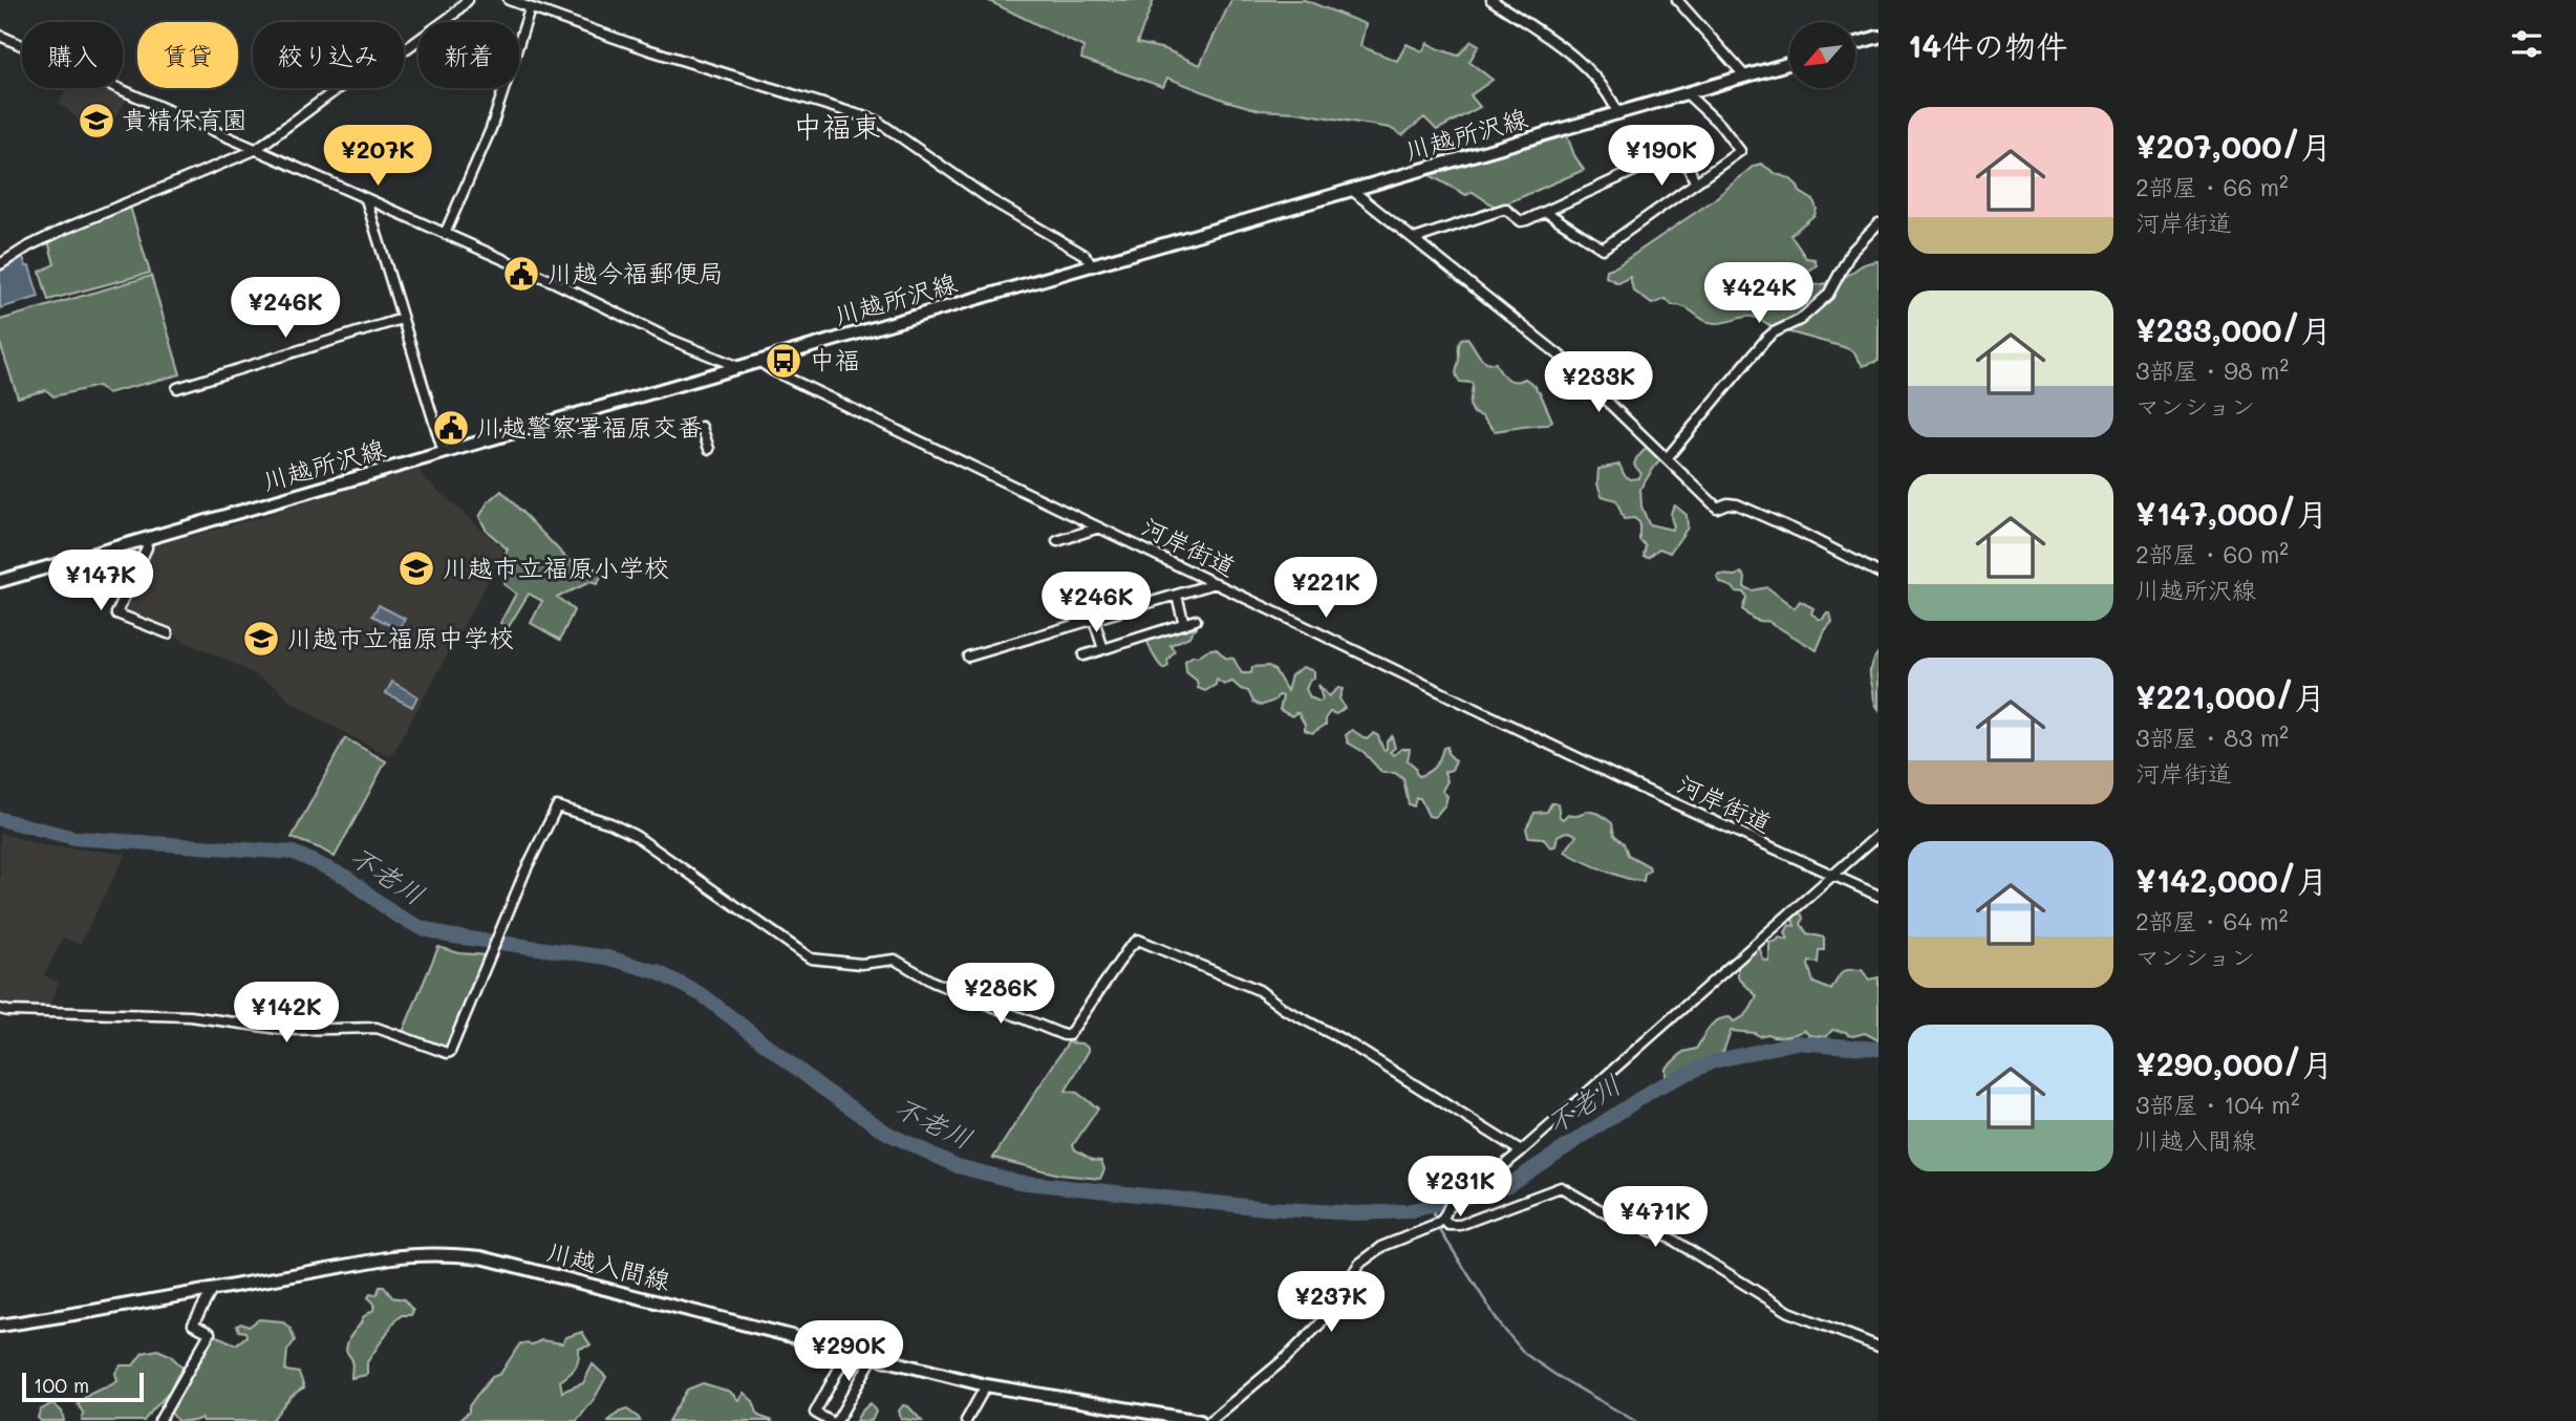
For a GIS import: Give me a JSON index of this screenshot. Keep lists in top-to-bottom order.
{
  "streets": {
    "main road": ["川越所沢線", "川越入間線"],
    "street": ["河岸街道"]
  },
  "crossings": [
    ["川越所沢線", "河岸街道"]
  ],
  "districts": ["中福東"],
  "water": ["不老川"],
  "places": {
    "school or university": ["貴精保育園", "川越市立福原小学校", "川越市立福原中学校"],
    "public building": ["川越今福郵便局", "川越警察署福原交番"],
    "bus stop": ["中福"]
  },
  "scale_bar": "100 m",
  "north": "bottom left",
  "page": {
    "heading": "14件の物件",
    "chip": [
      "購入",
      "賃貸",
      "絞り込み",
      "新着"
    ],
    "list": [
      {
        "name": "¥207,000/月",
        "note": "2部屋 · 66 m² · 河岸街道"
      },
      {
        "name": "¥233,000/月",
        "note": "3部屋 · 98 m² · マンション"
      },
      {
        "name": "¥147,000/月",
        "note": "2部屋 · 60 m² · 川越所沢線"
      },
      {
        "name": "¥221,000/月",
        "note": "3部屋 · 83 m² · 河岸街道"
      },
      {
        "name": "¥142,000/月",
        "note": "2部屋 · 64 m² · マンション"
      },
      {
        "name": "¥290,000/月",
        "note": "3部屋 · 104 m² · 川越入間線"
      }
    ],
    "price": [
      "¥207K",
      "¥190K",
      "¥424K",
      "¥246K",
      "¥233K",
      "¥147K",
      "¥221K",
      "¥246K",
      "¥286K",
      "¥142K",
      "¥231K",
      "¥471K",
      "¥237K",
      "¥290K"
    ],
    "scale": "100 m"
  }
}
